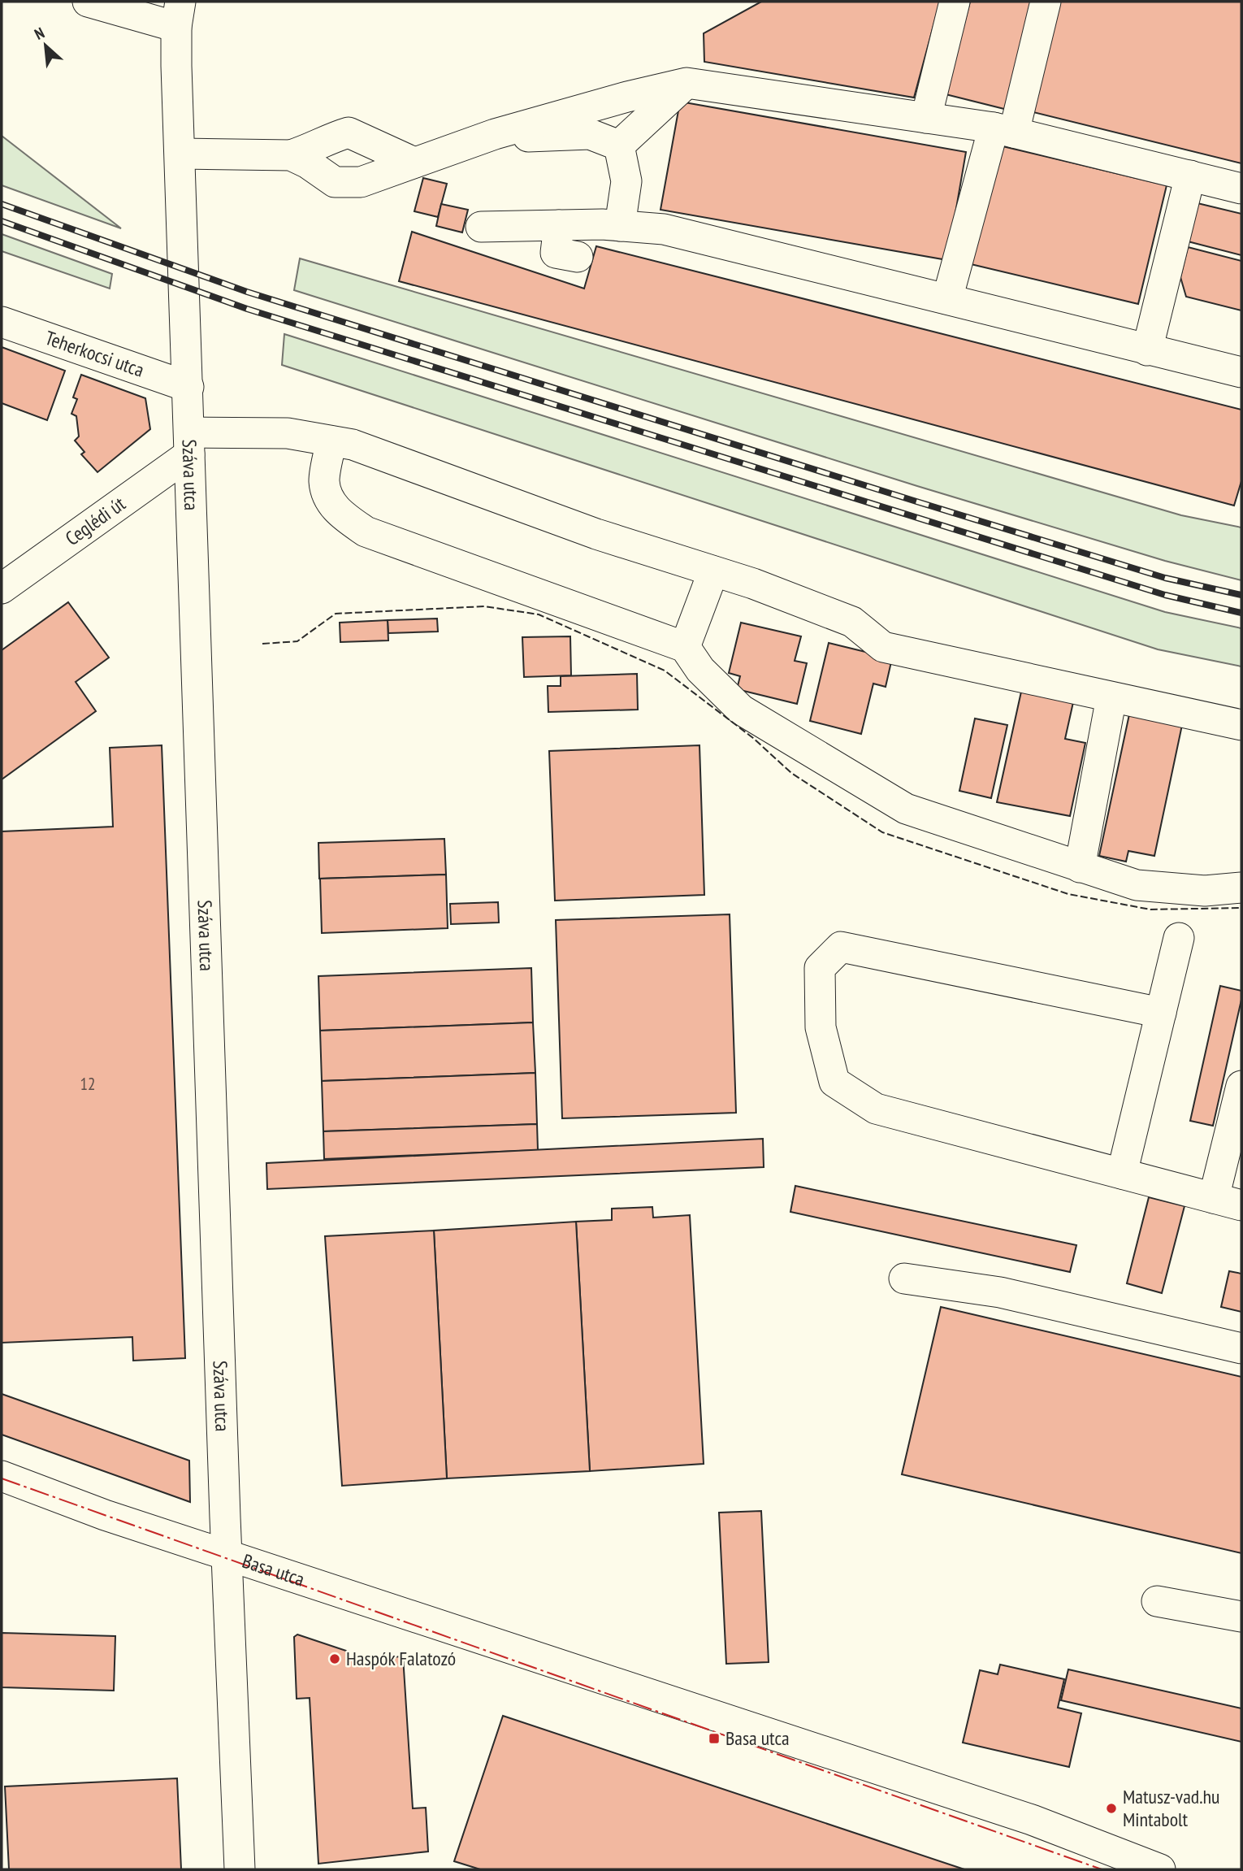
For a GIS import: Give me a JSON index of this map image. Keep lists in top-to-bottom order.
{
  "streets": {
    "street": [
      "Teherkocsi utca",
      "Száva utca",
      "Ceglédi út",
      "Basa utca"
    ]
  },
  "crossings": [
    ["Teherkocsi utca", "Száva utca"],
    ["Száva utca", "Ceglédi út"],
    ["Száva utca", "Basa utca"]
  ],
  "places": {
    "other": ["Haspók Falatozó", "Matusz-vad.hu Mintabolt"],
    "transit": ["Basa utca"]
  },
  "house_numbers": ["12"],
  "north": "top left"
}
